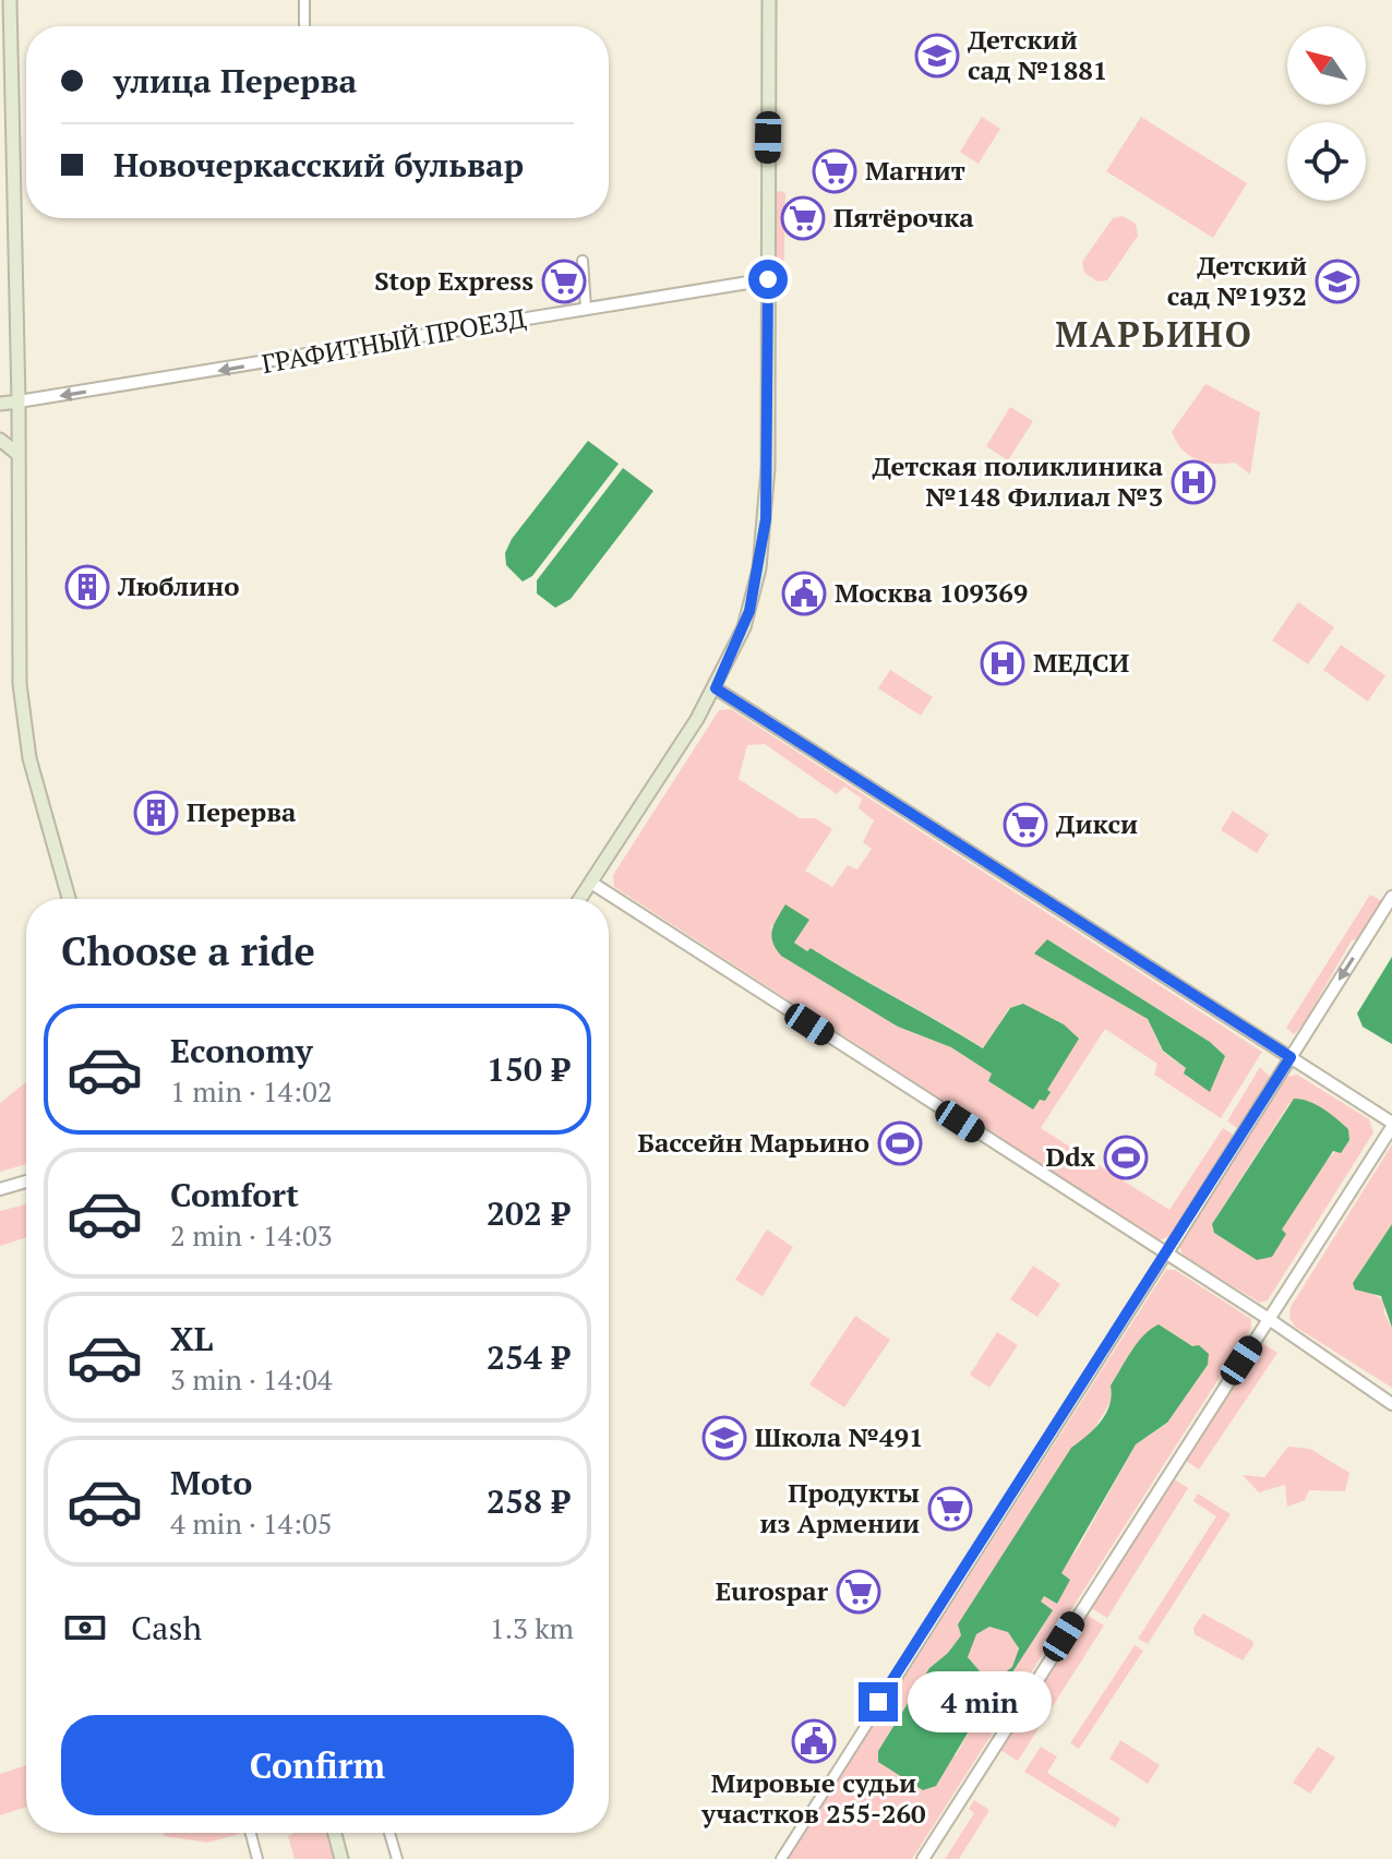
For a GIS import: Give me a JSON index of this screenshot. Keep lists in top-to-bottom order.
{
  "streets": {
    "street": ["ГРАФИТНЫЙ ПРОЕЗД"]
  },
  "one_way": ["ГРАФИТНЫЙ ПРОЕЗД"],
  "districts": ["МАРЬИНО"],
  "places": {
    "school or university": ["Детский сад №1881", "Детский сад №1932", "Школа №491"],
    "supermarket": [
      "Магнит",
      "Пятёрочка",
      "Stop Express",
      "Дикси",
      "Продукты из Армении",
      "Eurospar"
    ],
    "hospital": ["Детская поликлиника №148 Филиал №3", "МЕДСИ"],
    "building": ["Люблино", "Перерва"],
    "public building": ["Москва 109369", "Мировые судьи участков 255-260"],
    "sports": ["Бассейн Марьино", "Ddx"]
  },
  "north": "top left",
  "page": {
    "banner": ["улица Перерва", "Новочеркасский бульвар"],
    "heading": "Choose a ride",
    "list": [
      {
        "name": "Economy",
        "note": "1 min · 14:02",
        "value": "150 ₽"
      },
      {
        "name": "Comfort",
        "note": "2 min · 14:03",
        "value": "202 ₽"
      },
      {
        "name": "XL",
        "note": "3 min · 14:04",
        "value": "254 ₽"
      },
      {
        "name": "Moto",
        "note": "4 min · 14:05",
        "value": "258 ₽"
      }
    ],
    "pay": ["Cash", "1.3 km"],
    "bubble": "4 min",
    "buttons": "Confirm"
  }
}
